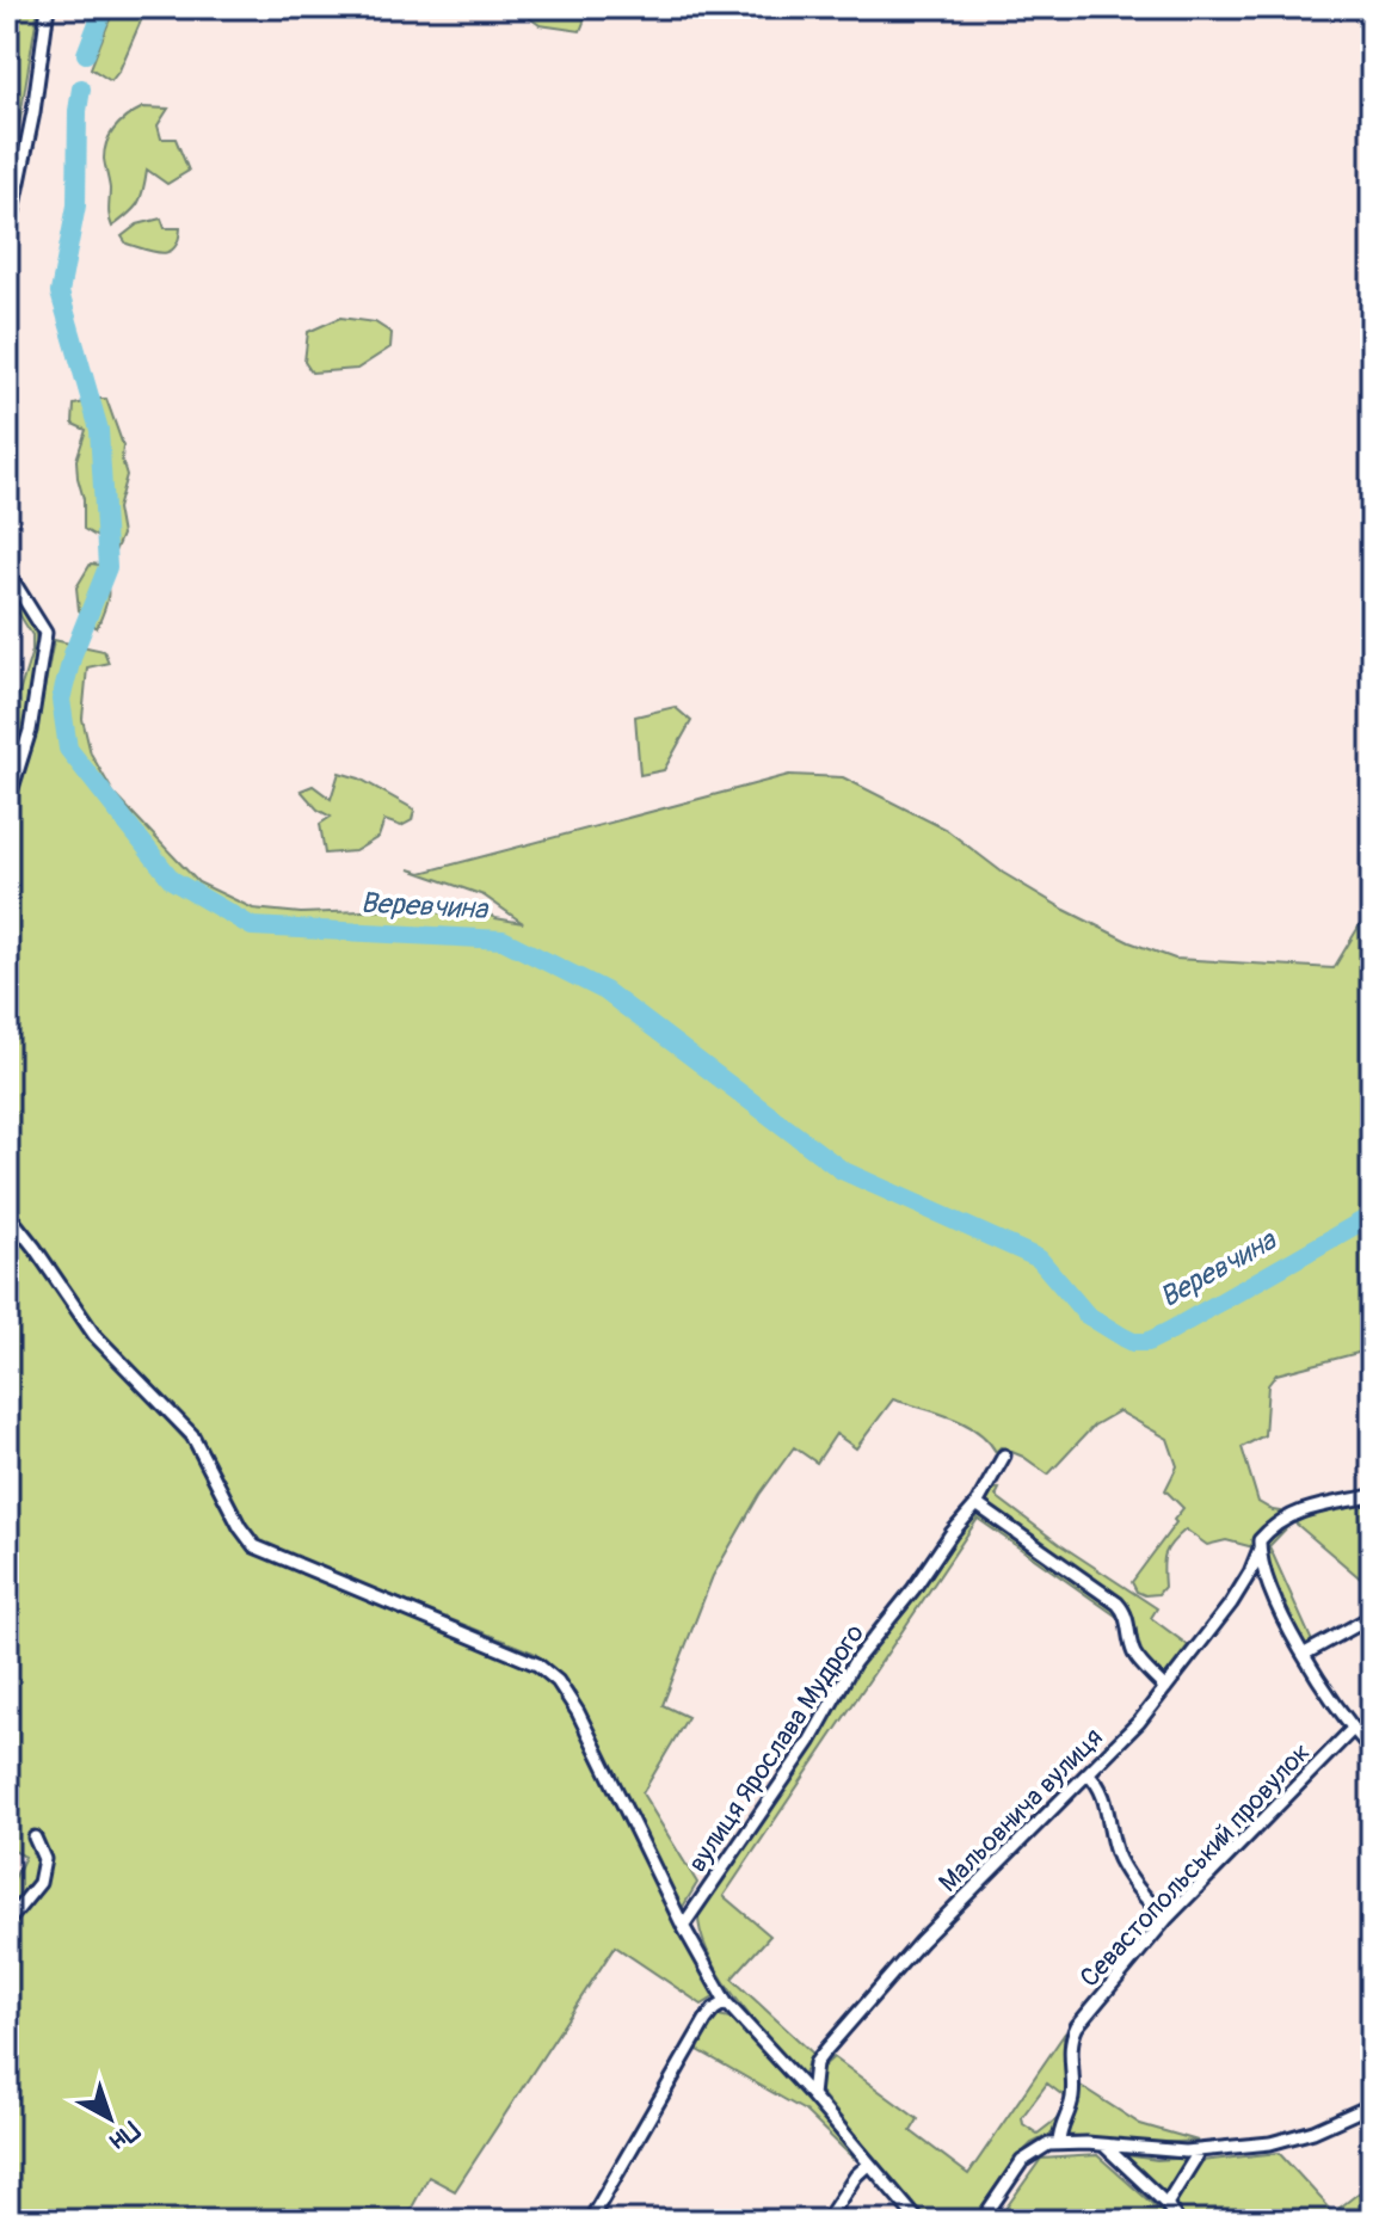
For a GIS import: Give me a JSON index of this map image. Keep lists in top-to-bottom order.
{
  "streets": {
    "street": ["вулиця Ярослава Мудрого", "Мальовнича вулиця", "Севастопольський провулок"]
  },
  "water": ["Веревчина"],
  "north": "bottom right"
}
